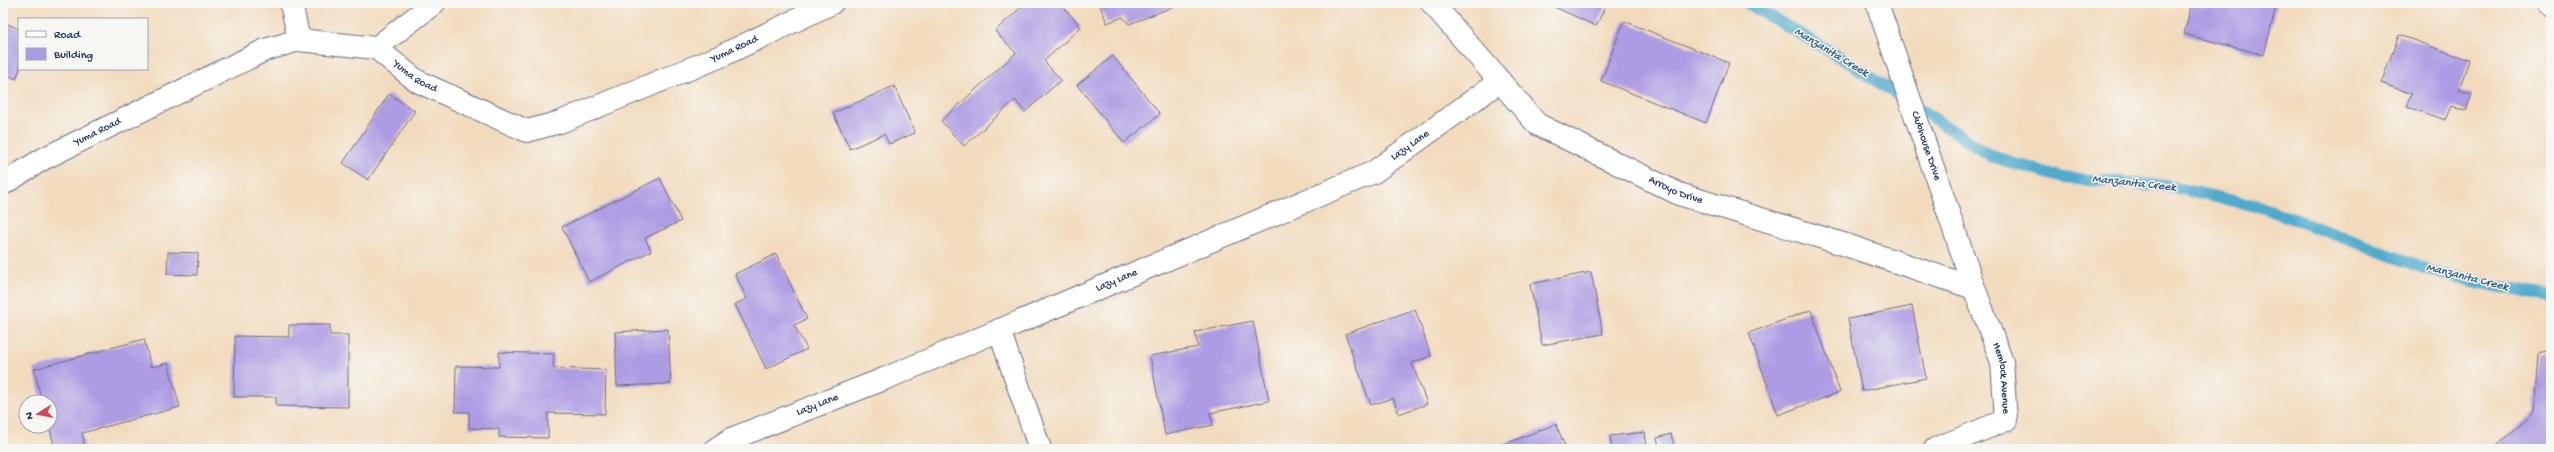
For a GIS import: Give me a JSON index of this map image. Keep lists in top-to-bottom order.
{
  "streets": {
    "street": [
      "Yuma Road",
      "Lazy Lane",
      "Clubhouse Drive",
      "Arroyo Drive",
      "Hemlock Avenue"
    ]
  },
  "crossings": [
    ["Lazy Lane", "Arroyo Drive"],
    ["Clubhouse Drive", "Arroyo Drive"],
    ["Clubhouse Drive", "Hemlock Avenue"],
    ["Arroyo Drive", "Hemlock Avenue"]
  ],
  "water": ["Manzanita Creek"],
  "legend": ["Road", "Building"],
  "north": "left"
}
